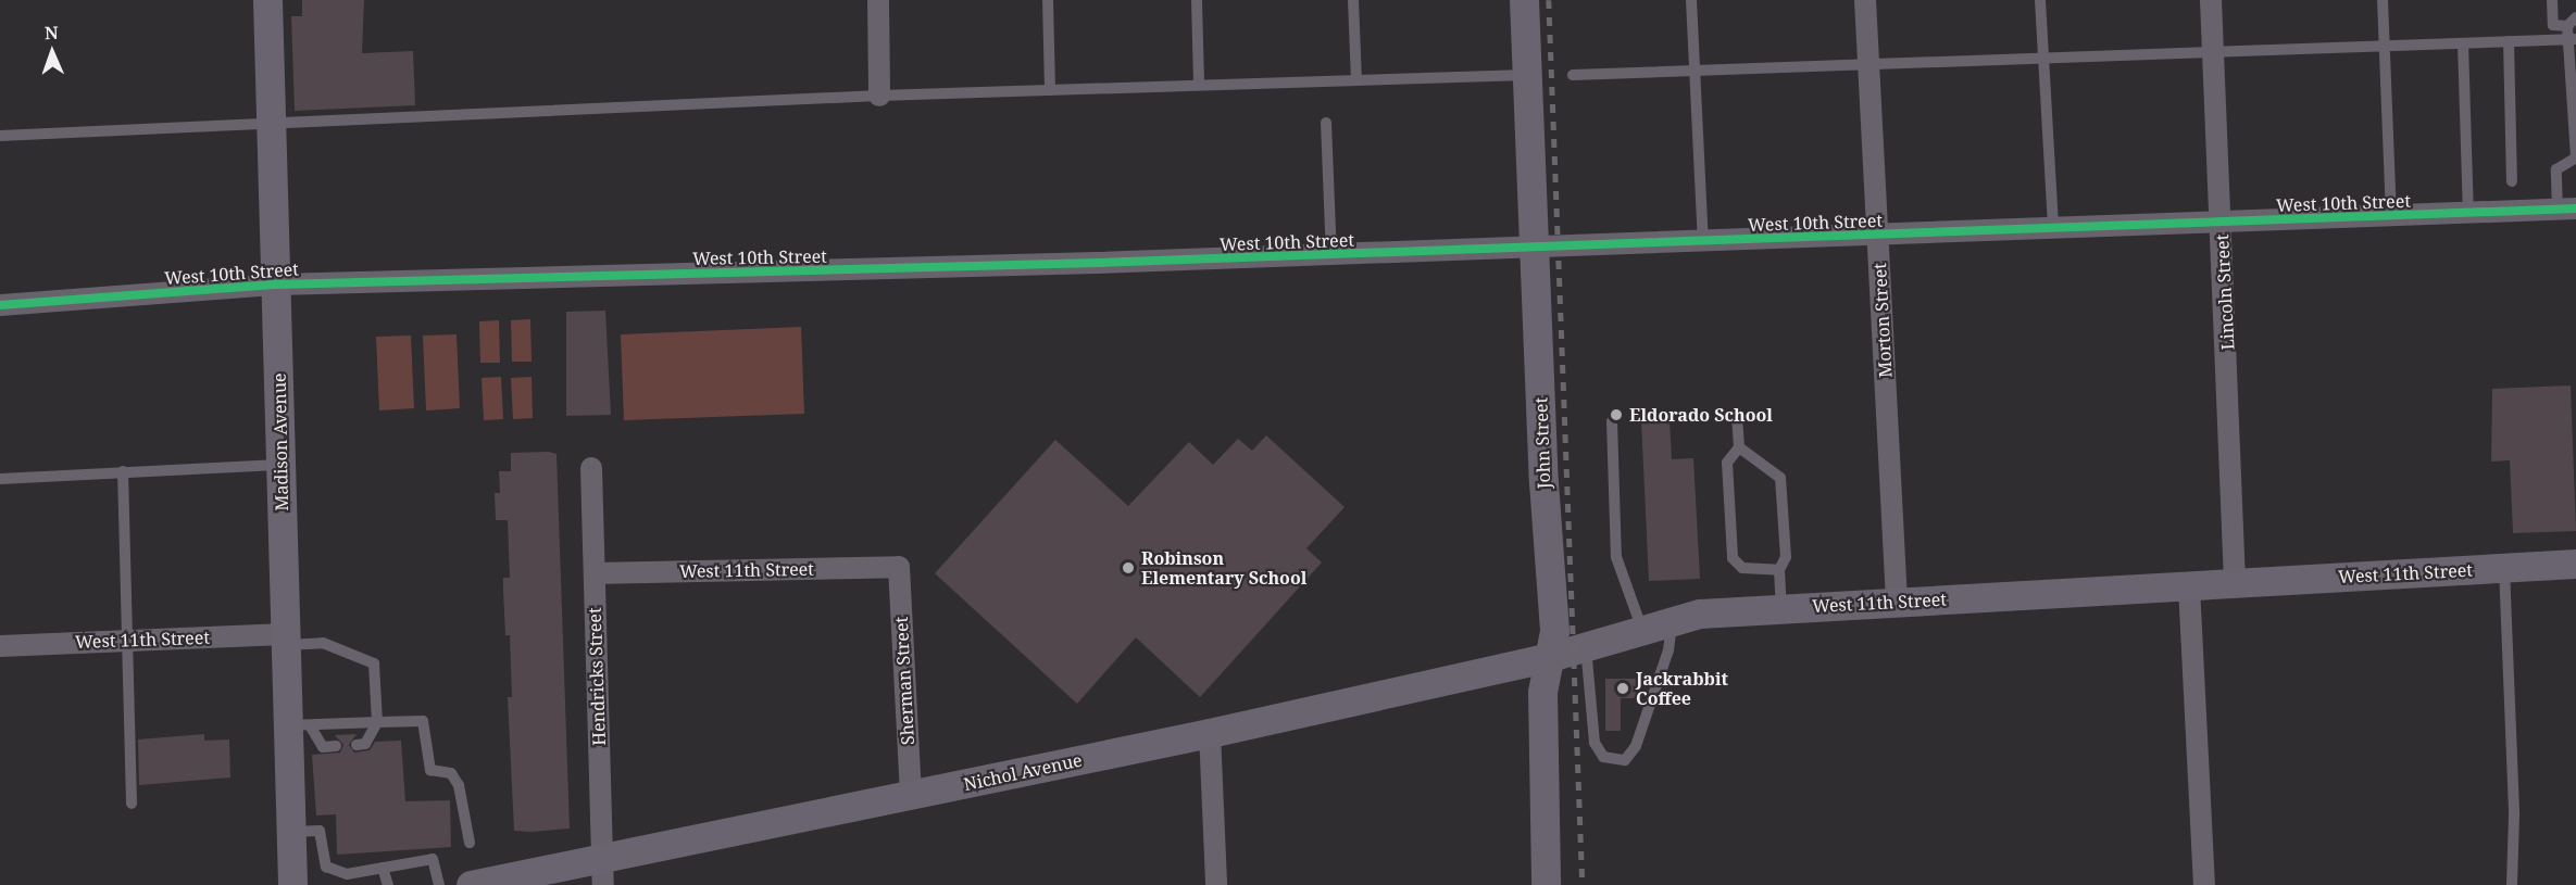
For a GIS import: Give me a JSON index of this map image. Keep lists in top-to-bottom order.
{
  "streets": {
    "street": [
      "West 10th Street",
      "Lincoln Street",
      "Morton Street",
      "Madison Avenue",
      "John Street",
      "West 11th Street",
      "Hendricks Street",
      "Sherman Street",
      "Nichol Avenue"
    ]
  },
  "crossings": [
    ["West 10th Street", "Lincoln Street"],
    ["West 10th Street", "Morton Street"],
    ["West 10th Street", "Madison Avenue"],
    ["West 10th Street", "John Street"],
    ["Lincoln Street", "West 11th Street"],
    ["Morton Street", "West 11th Street"],
    ["Madison Avenue", "West 11th Street"],
    ["John Street", "West 11th Street"],
    ["John Street", "Nichol Avenue"],
    ["West 11th Street", "Hendricks Street"],
    ["West 11th Street", "Sherman Street"],
    ["West 11th Street", "Nichol Avenue"],
    ["Hendricks Street", "Nichol Avenue"],
    ["Sherman Street", "Nichol Avenue"]
  ],
  "places": ["Eldorado School", "Robinson Elementary School", "Jackrabbit Coffee"],
  "north": "top"
}
